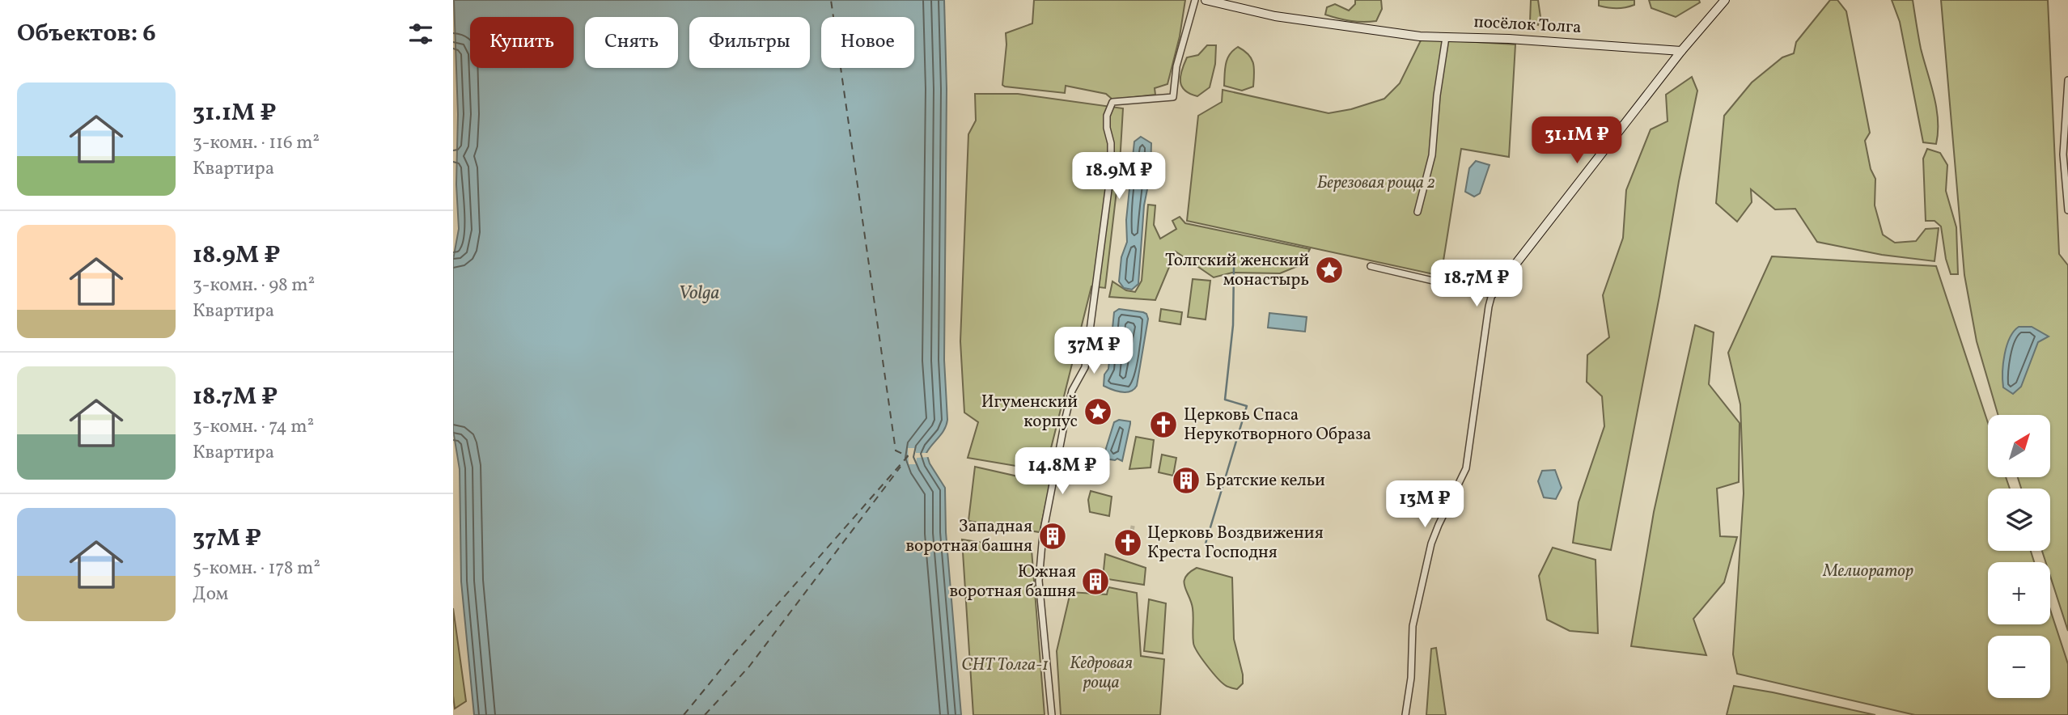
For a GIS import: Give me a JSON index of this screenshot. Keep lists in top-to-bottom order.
{
  "streets": {
    "street": ["посёлок Толга"]
  },
  "water": ["Volga"],
  "parks": [
    "Березовая роща 2",
    "Мелиоратор",
    "Кедровая роща",
    "СНТ Толга-1"
  ],
  "places": {
    "place": ["Толгский женский монастырь", "Игуменский корпус"],
    "church": ["Церковь Спаса Нерукотворного Образа", "Церковь Воздвижения Креста Господня"],
    "building": ["Братские кельи", "Западная воротная башня", "Южная воротная башня"]
  },
  "north": "top right",
  "page": {
    "heading": "Объектов: 6",
    "chip": [
      "Купить",
      "Снять",
      "Фильтры",
      "Новое"
    ],
    "list": [
      {
        "name": "31.1M ₽",
        "note": "3-комн. · 116 m² · Квартира"
      },
      {
        "name": "18.9M ₽",
        "note": "3-комн. · 98 m² · Квартира"
      },
      {
        "name": "18.7M ₽",
        "note": "3-комн. · 74 m² · Квартира"
      },
      {
        "name": "37M ₽",
        "note": "5-комн. · 178 m² · Дом"
      }
    ],
    "price": [
      "31.1M ₽",
      "18.9M ₽",
      "18.7M ₽",
      "37M ₽",
      "14.8M ₽",
      "13M ₽"
    ],
    "map_buttons": ["+", "−"]
  }
}
